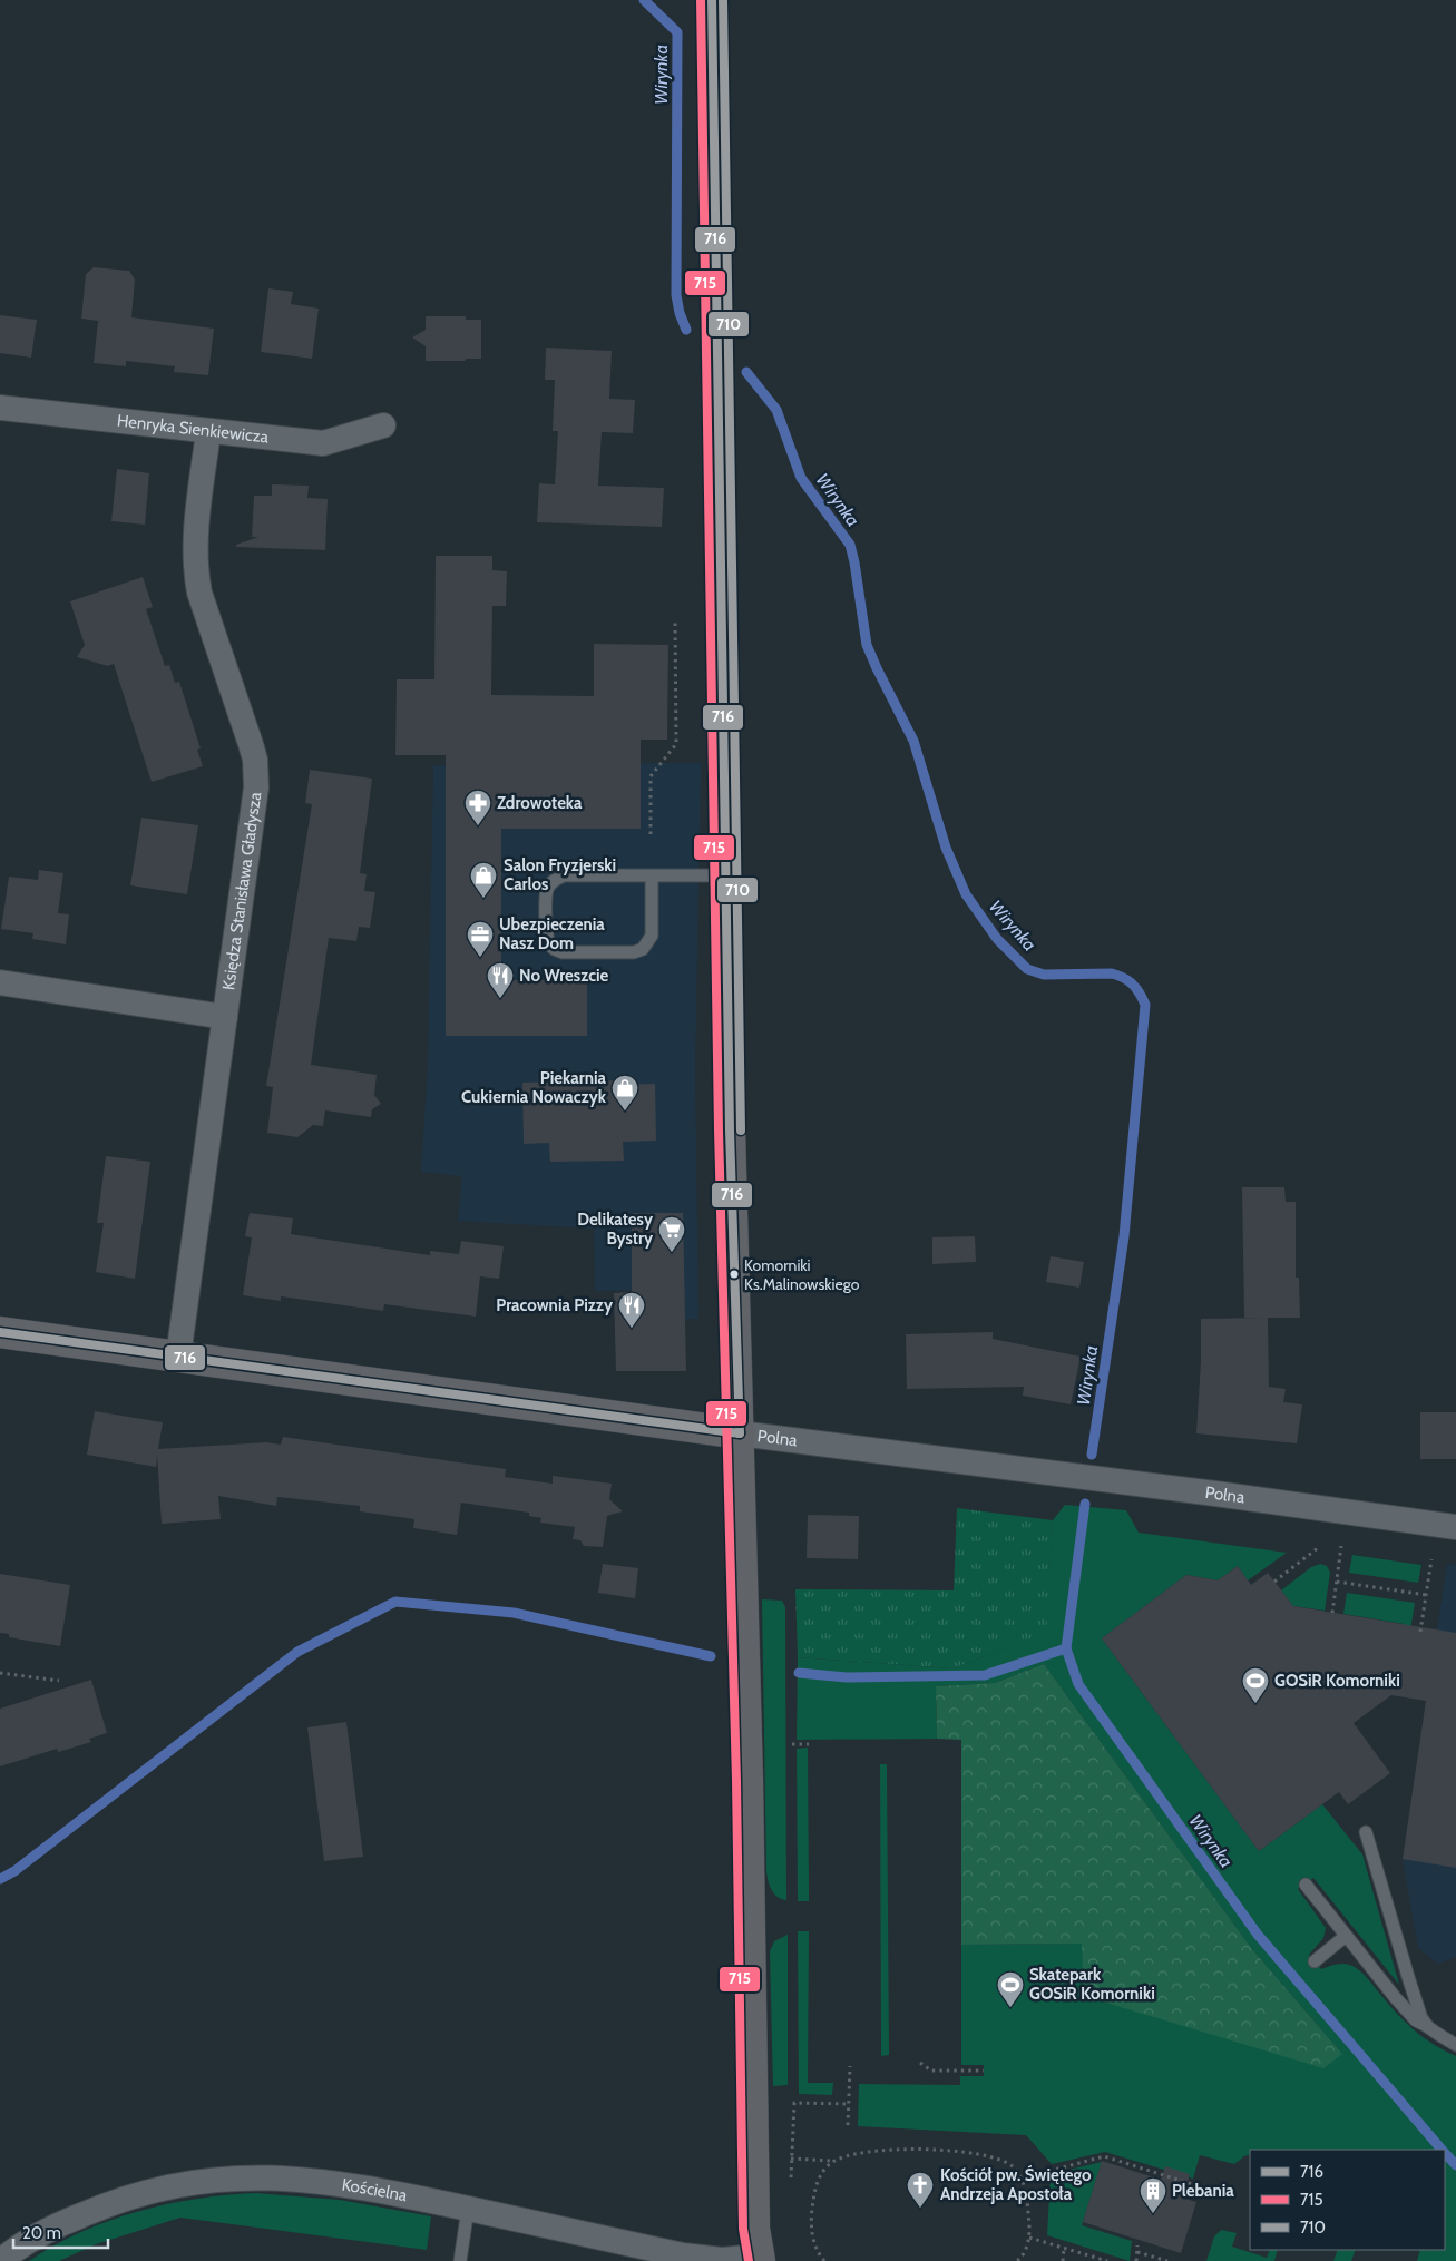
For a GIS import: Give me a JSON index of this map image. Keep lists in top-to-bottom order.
{
  "streets": {
    "street": [
      "Henryka Sienkiewicza",
      "Księdza Stanisława Gładysza",
      "Polna",
      "Kościelna"
    ]
  },
  "crossings": [
    ["Henryka Sienkiewicza", "Księdza Stanisława Gładysza"],
    ["Księdza Stanisława Gładysza", "Polna"]
  ],
  "water": ["Wirynka"],
  "places": {
    "pharmacy": ["Zdrowoteka"],
    "shop": ["Salon Fryzjerski Carlos", "Piekarnia Cukiernia Nowaczyk"],
    "office": ["Ubezpieczenia Nasz Dom"],
    "restaurant": ["No Wreszcie", "Pracownia Pizzy"],
    "supermarket": ["Delikatesy Bystry"],
    "other": ["Komorniki Ks.Malinowskiego"],
    "sports": ["GOSiR Komorniki", "Skatepark GOSiR Komorniki"],
    "church": ["Kościół pw. Świętego Andrzeja Apostoła"],
    "building": ["Plebania"]
  },
  "lines": ["transit line 716", "transit line 715", "transit line 710"],
  "legend": ["716", "715", "710"],
  "scale_bar": "20 m"
}
